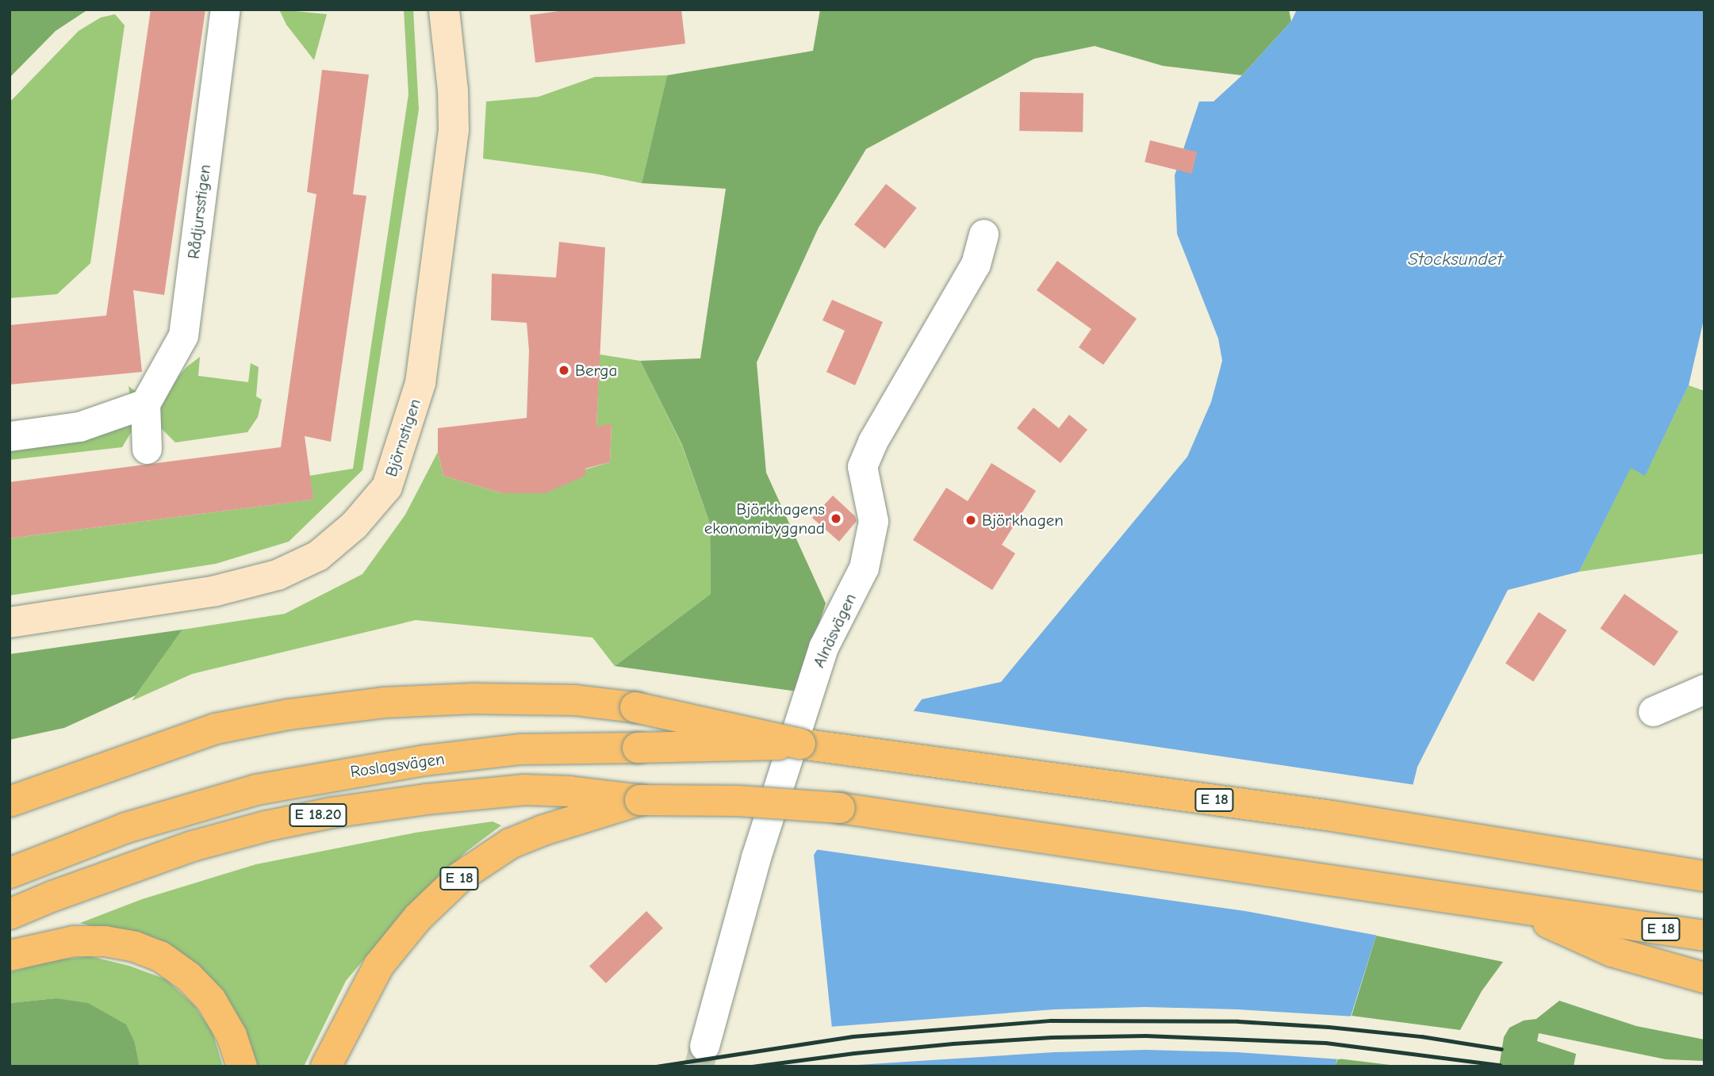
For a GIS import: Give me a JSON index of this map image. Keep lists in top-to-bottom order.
{
  "streets": {
    "main road": ["Roslagsvägen", "E 18", "E 18.20"],
    "street": ["Rådjursstigen", "Björnstigen", "Alnäsvägen"]
  },
  "crossings": [
    ["Roslagsvägen", "E 18"],
    ["E 18", "E 18.20"]
  ],
  "water": ["Stocksundet"],
  "places": ["Berga", "Björkhagens ekonomibyggnad", "Björkhagen"]
}
